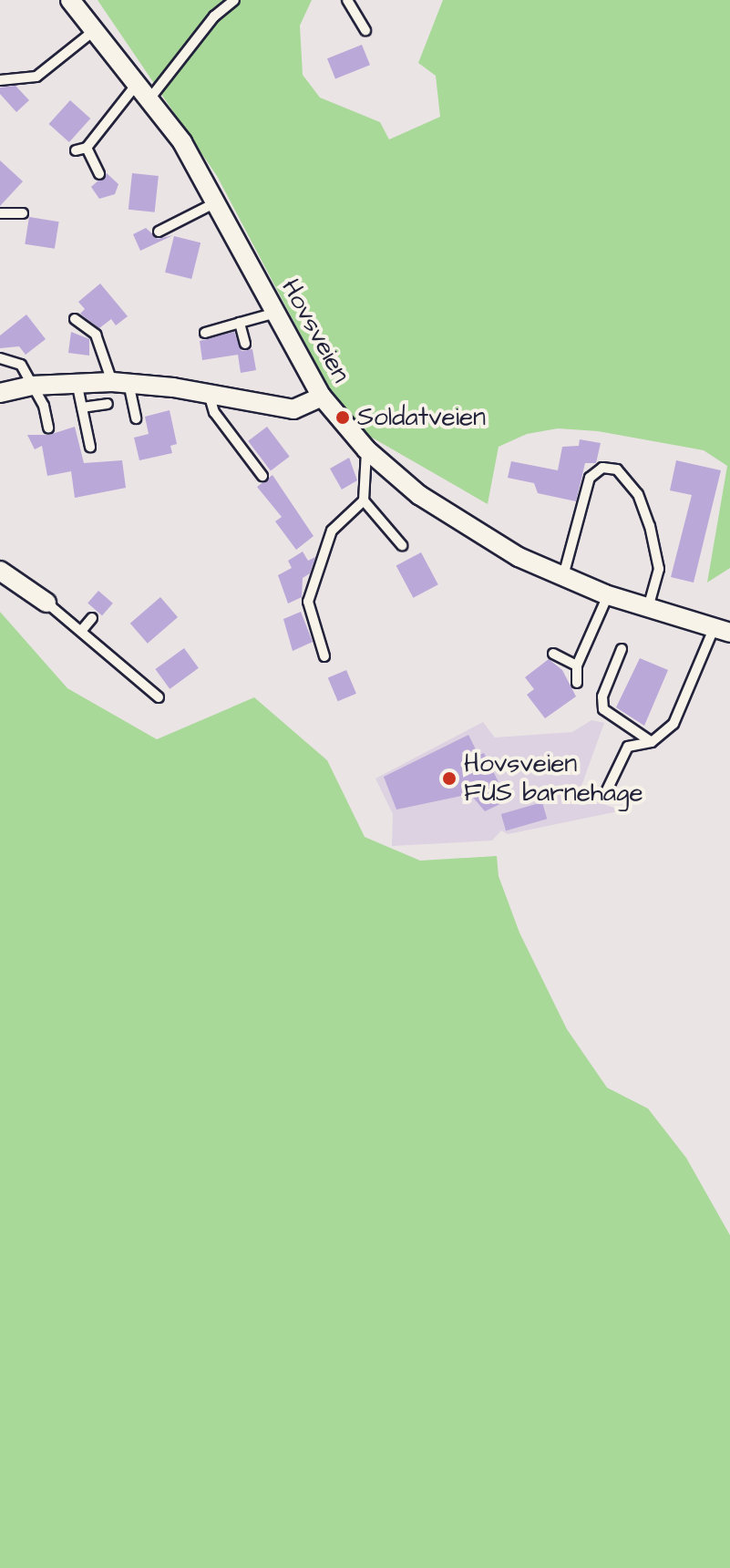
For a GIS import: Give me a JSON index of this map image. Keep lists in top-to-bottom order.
{
  "streets": {
    "street": ["Hovsveien"]
  },
  "places": ["Soldatveien", "Hovsveien FUS barnehage"]
}
